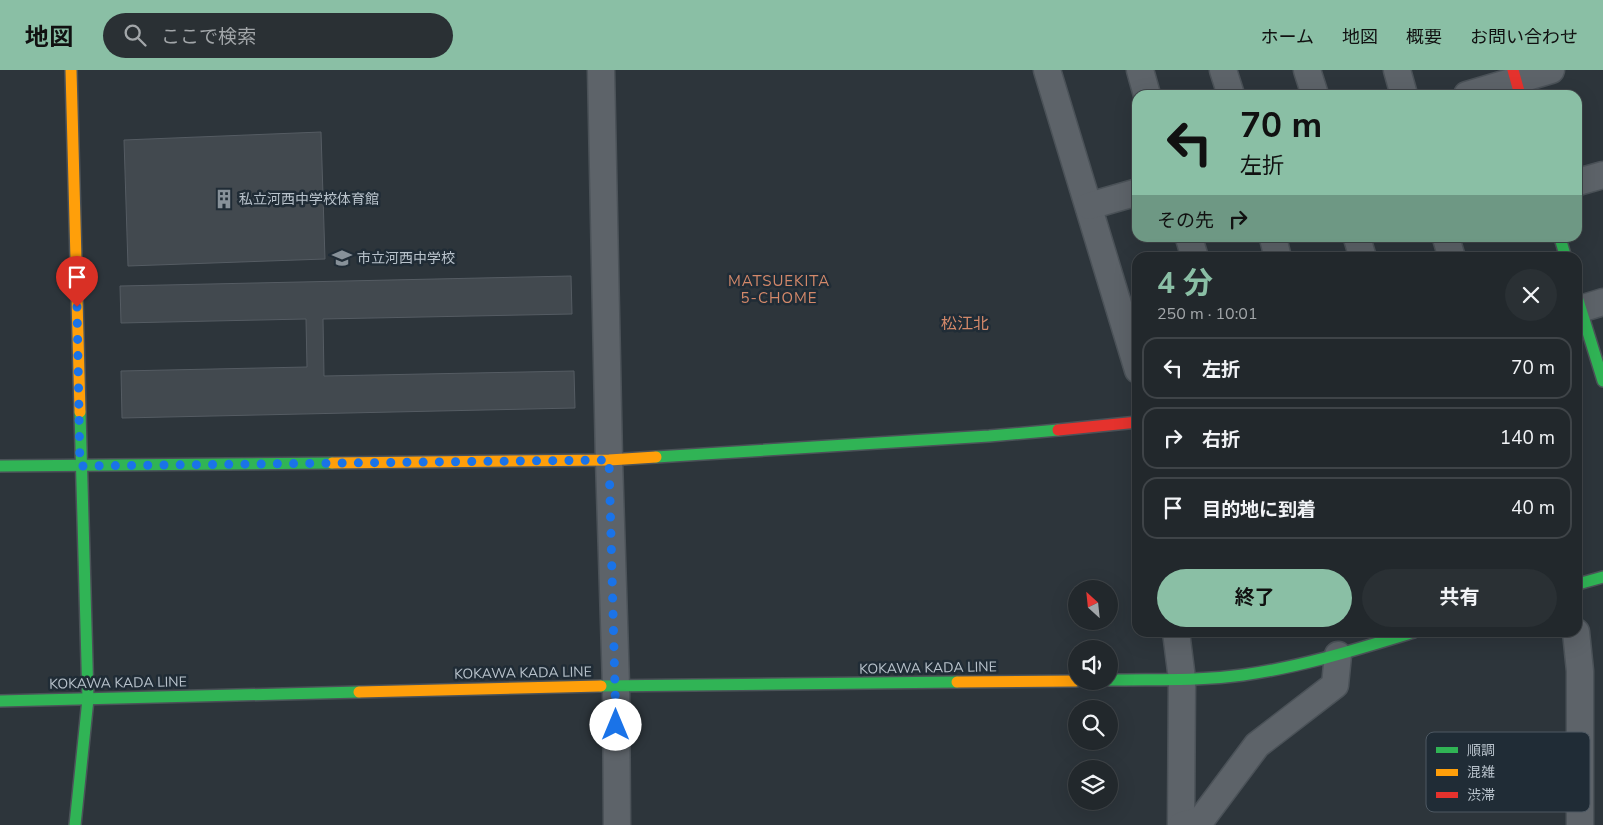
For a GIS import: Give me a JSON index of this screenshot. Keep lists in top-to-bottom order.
{
  "streets": {
    "street": ["KOKAWA KADA LINE"]
  },
  "districts": ["MATSUEKITA 5-CHOME", "松江北"],
  "places": {
    "building": ["私立河西中学校体育館"],
    "school or university": ["市立河西中学校"]
  },
  "legend": ["順調", "混雑", "渋滞"],
  "north": "top left",
  "page": {
    "header": "地図",
    "search": "ここで検索",
    "nav": [
      "ホーム",
      "地図",
      "概要",
      "お問い合わせ"
    ],
    "turn": ["70 m", "左折"],
    "then": "その先",
    "heading": ["4 分", "250 m · 10:01"],
    "list": [
      {
        "name": "左折",
        "value": "70 m"
      },
      {
        "name": "右折",
        "value": "140 m"
      },
      {
        "name": "目的地に到着",
        "value": "40 m"
      }
    ],
    "buttons": ["終了", "共有"]
  }
}
